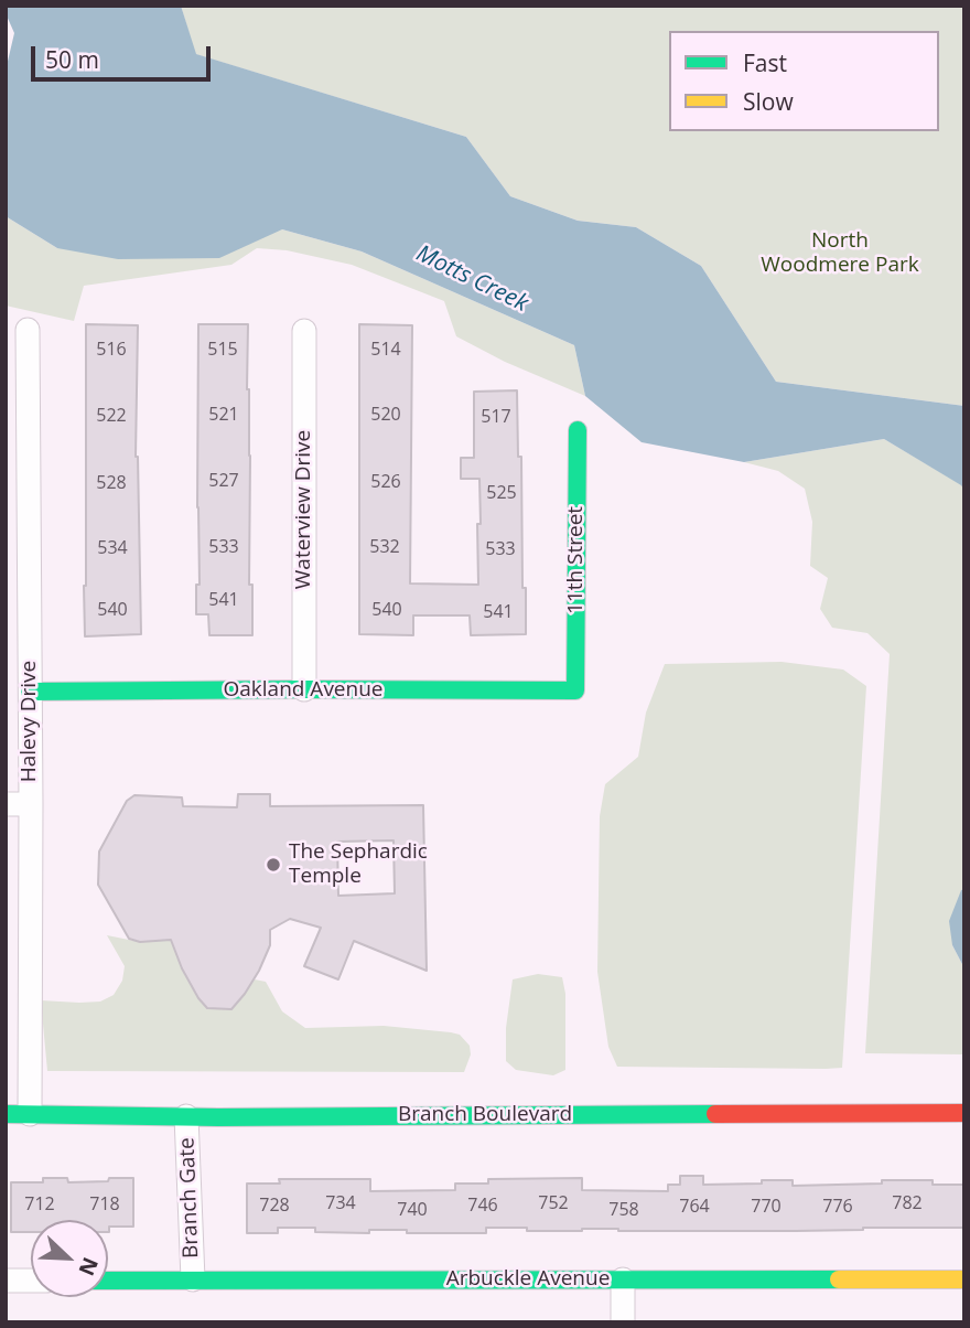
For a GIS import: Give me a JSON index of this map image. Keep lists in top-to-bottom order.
{
  "streets": {
    "street": [
      "Waterview Drive",
      "11th Street",
      "Oakland Avenue",
      "Halevy Drive",
      "Branch Boulevard",
      "Branch Gate",
      "Arbuckle Avenue"
    ]
  },
  "crossings": [
    ["Waterview Drive", "Oakland Avenue"],
    ["11th Street", "Oakland Avenue"],
    ["Oakland Avenue", "Halevy Drive"],
    ["Halevy Drive", "Branch Boulevard"],
    ["Branch Boulevard", "Branch Gate"],
    ["Branch Gate", "Arbuckle Avenue"]
  ],
  "water": ["Motts Creek"],
  "parks": ["North Woodmere Park"],
  "places": ["The Sephardic Temple"],
  "house_numbers": [
    "516",
    "515",
    "514",
    "521",
    "520",
    "522",
    "517",
    "527",
    "526",
    "528",
    "525",
    "533",
    "532",
    "534",
    "533",
    "541",
    "540",
    "540",
    "541",
    "734",
    "752",
    "782",
    "712",
    "718",
    "728",
    "746",
    "764",
    "770",
    "776",
    "740",
    "758"
  ],
  "legend": ["Fast", "Slow"],
  "scale_bar": "50 m",
  "north": "bottom right"
}
